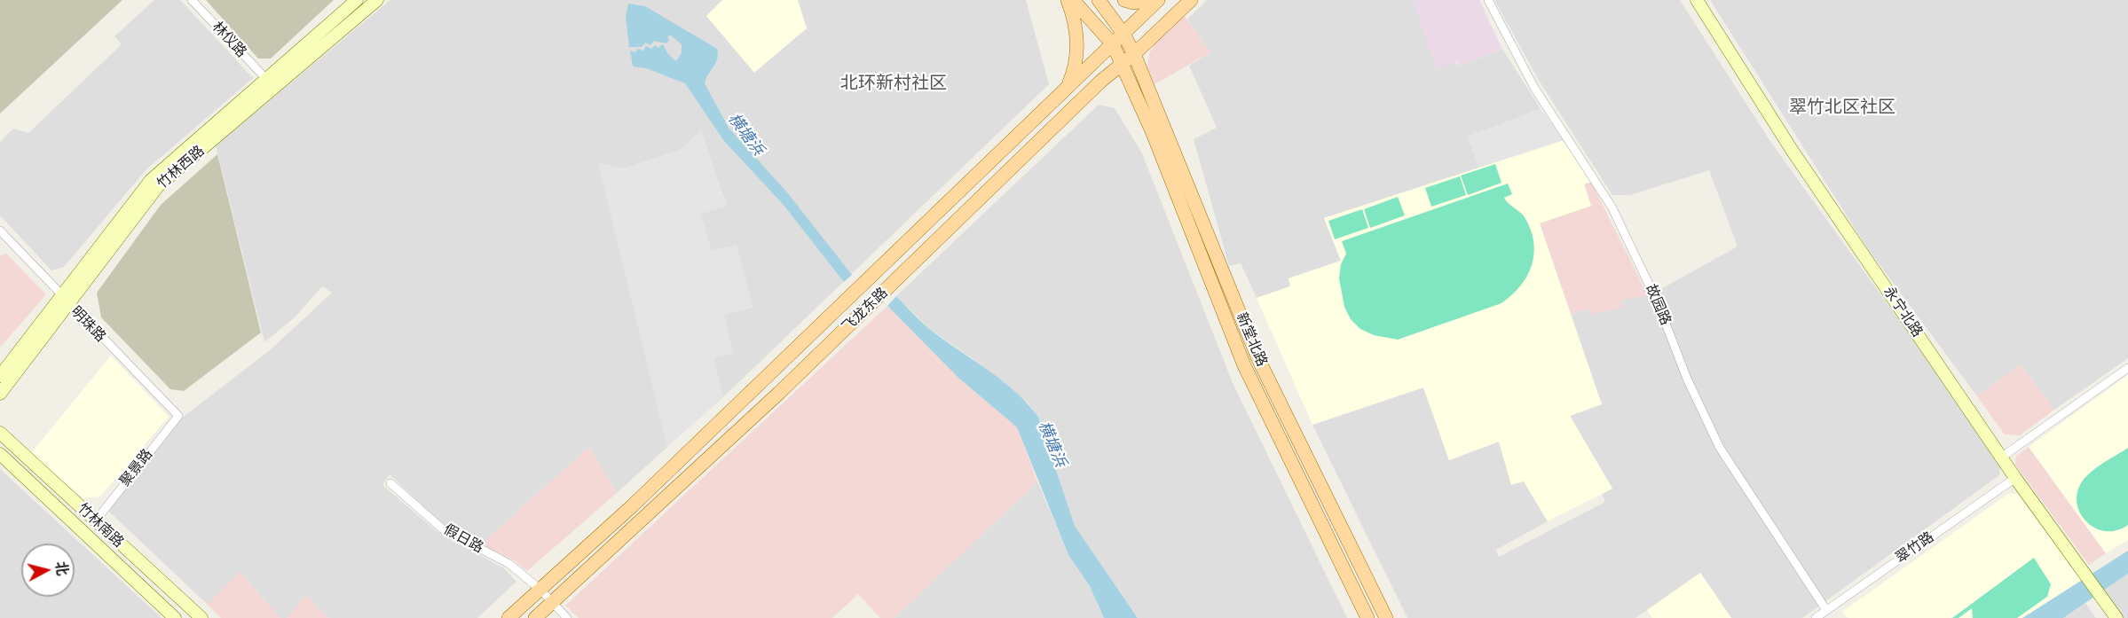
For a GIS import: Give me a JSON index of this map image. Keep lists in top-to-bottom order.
{
  "streets": {
    "main road": [
      "竹林西路",
      "飞龙东路",
      "永宁北路",
      "新堂北路",
      "竹林南路"
    ],
    "street": [
      "林仪路",
      "故园路",
      "明珠路",
      "聚景路",
      "假日路",
      "翠竹路"
    ]
  },
  "crossings": [
    ["林仪路", "竹林西路"],
    ["竹林西路", "明珠路"],
    ["故园路", "翠竹路"],
    ["飞龙东路", "新堂北路"],
    ["飞龙东路", "假日路"],
    ["永宁北路", "翠竹路"],
    ["明珠路", "聚景路"],
    ["聚景路", "竹林南路"]
  ],
  "districts": ["北环新村社区", "翠竹北区社区"],
  "water": ["横塘浜"],
  "north": "right"
}
